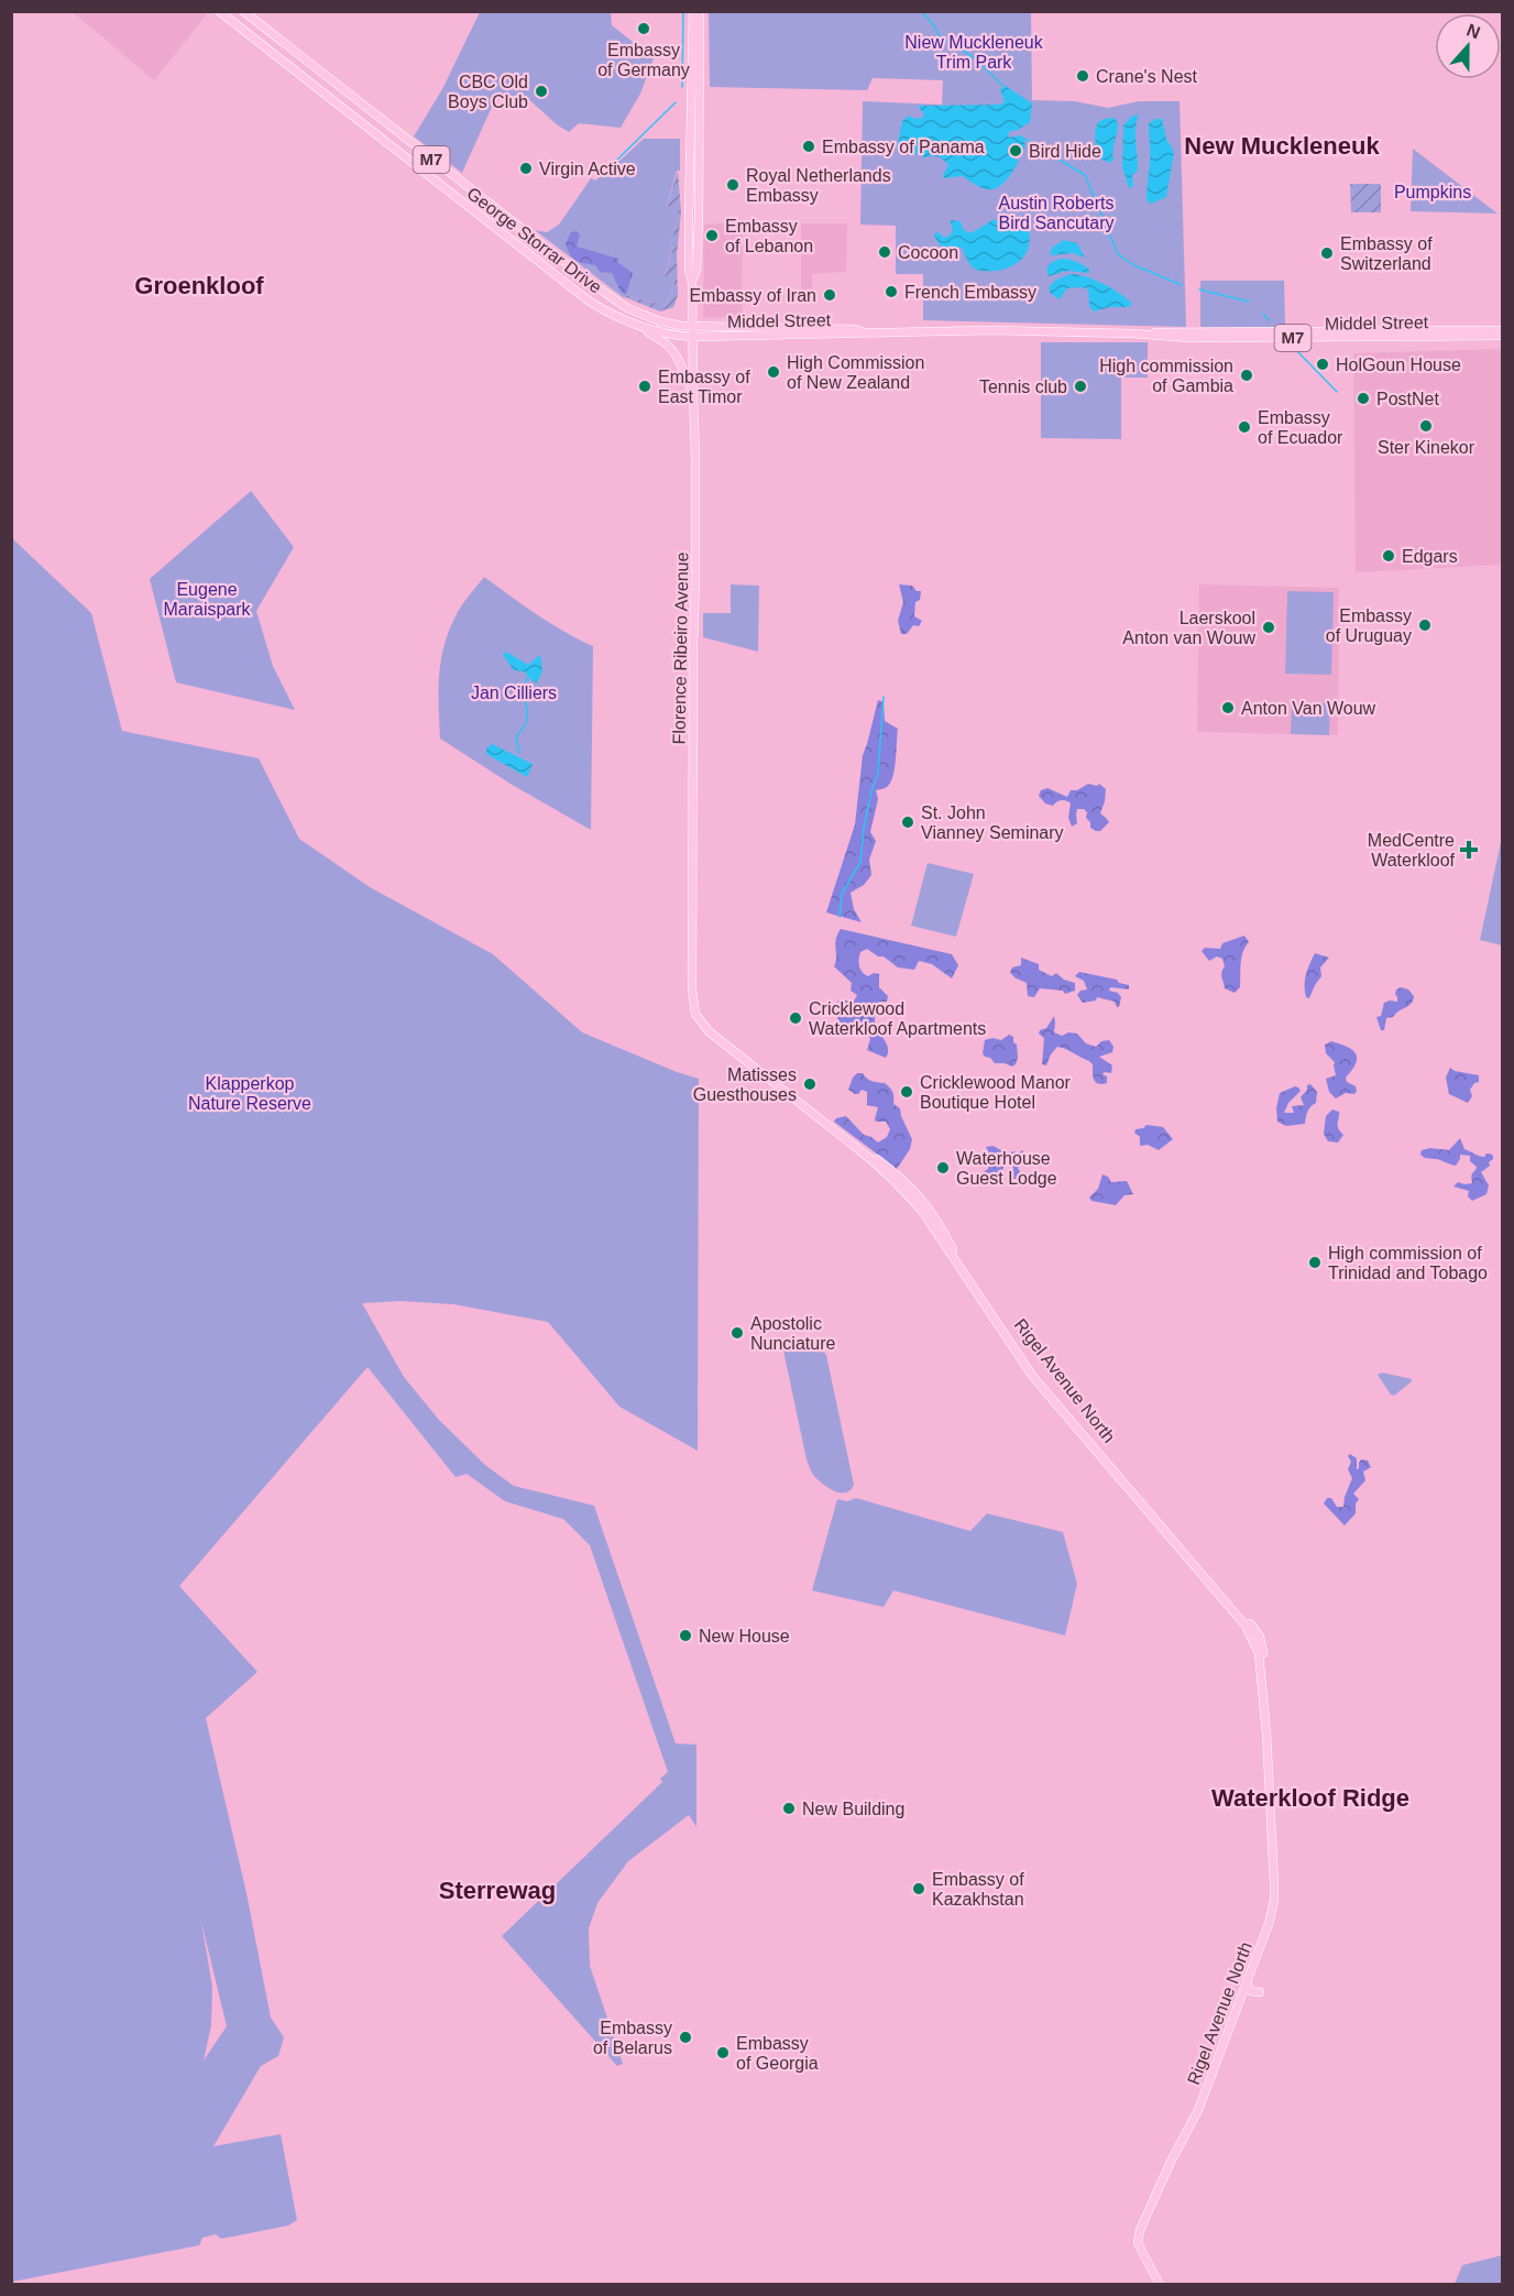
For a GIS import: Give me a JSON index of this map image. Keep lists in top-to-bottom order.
{
  "streets": {
    "main road": [
      "M7",
      "George Storrar Drive",
      "Middel Street",
      "Florence Ribeiro Avenue",
      "Rigel Avenue North"
    ]
  },
  "crossings": [
    ["George Storrar Drive", "Middel Street"],
    ["George Storrar Drive", "Florence Ribeiro Avenue"],
    ["Middel Street", "Florence Ribeiro Avenue"],
    ["Florence Ribeiro Avenue", "Rigel Avenue North"]
  ],
  "districts": [
    "New Muckleneuk",
    "Groenkloof",
    "Waterkloof Ridge",
    "Sterrewag"
  ],
  "parks": [
    "Niew Muckleneuk Trim Park",
    "Pumpkins",
    "Austin Roberts Bird Sancutary",
    "Eugene Maraispark",
    "Jan Cilliers",
    "Klapperkop Nature Reserve"
  ],
  "places": {
    "other": [
      "Embassy of Germany",
      "Crane's Nest",
      "CBC Old Boys Club",
      "Embassy of Panama",
      "Bird Hide",
      "Virgin Active",
      "Royal Netherlands Embassy",
      "Embassy of Lebanon",
      "Cocoon",
      "Embassy of Switzerland",
      "French Embassy",
      "Embassy of Iran",
      "HolGoun House",
      "High Commission of New Zealand",
      "High commission of Gambia",
      "Embassy of East Timor",
      "Tennis club",
      "PostNet",
      "Ster Kinekor",
      "Embassy of Ecuador",
      "Edgars",
      "Embassy of Uruguay",
      "Laerskool Anton van Wouw",
      "Anton Van Wouw",
      "St. John Vianney Seminary",
      "Cricklewood Waterkloof Apartments",
      "Matisses Guesthouses",
      "Cricklewood Manor Boutique Hotel",
      "Waterhouse Guest Lodge",
      "High commission of Trinidad and Tobago",
      "Apostolic Nunciature",
      "New House",
      "New Building",
      "Embassy of Kazakhstan",
      "Embassy of Belarus",
      "Embassy of Georgia"
    ],
    "health": ["MedCentre Waterkloof"]
  },
  "north": "top"
}
